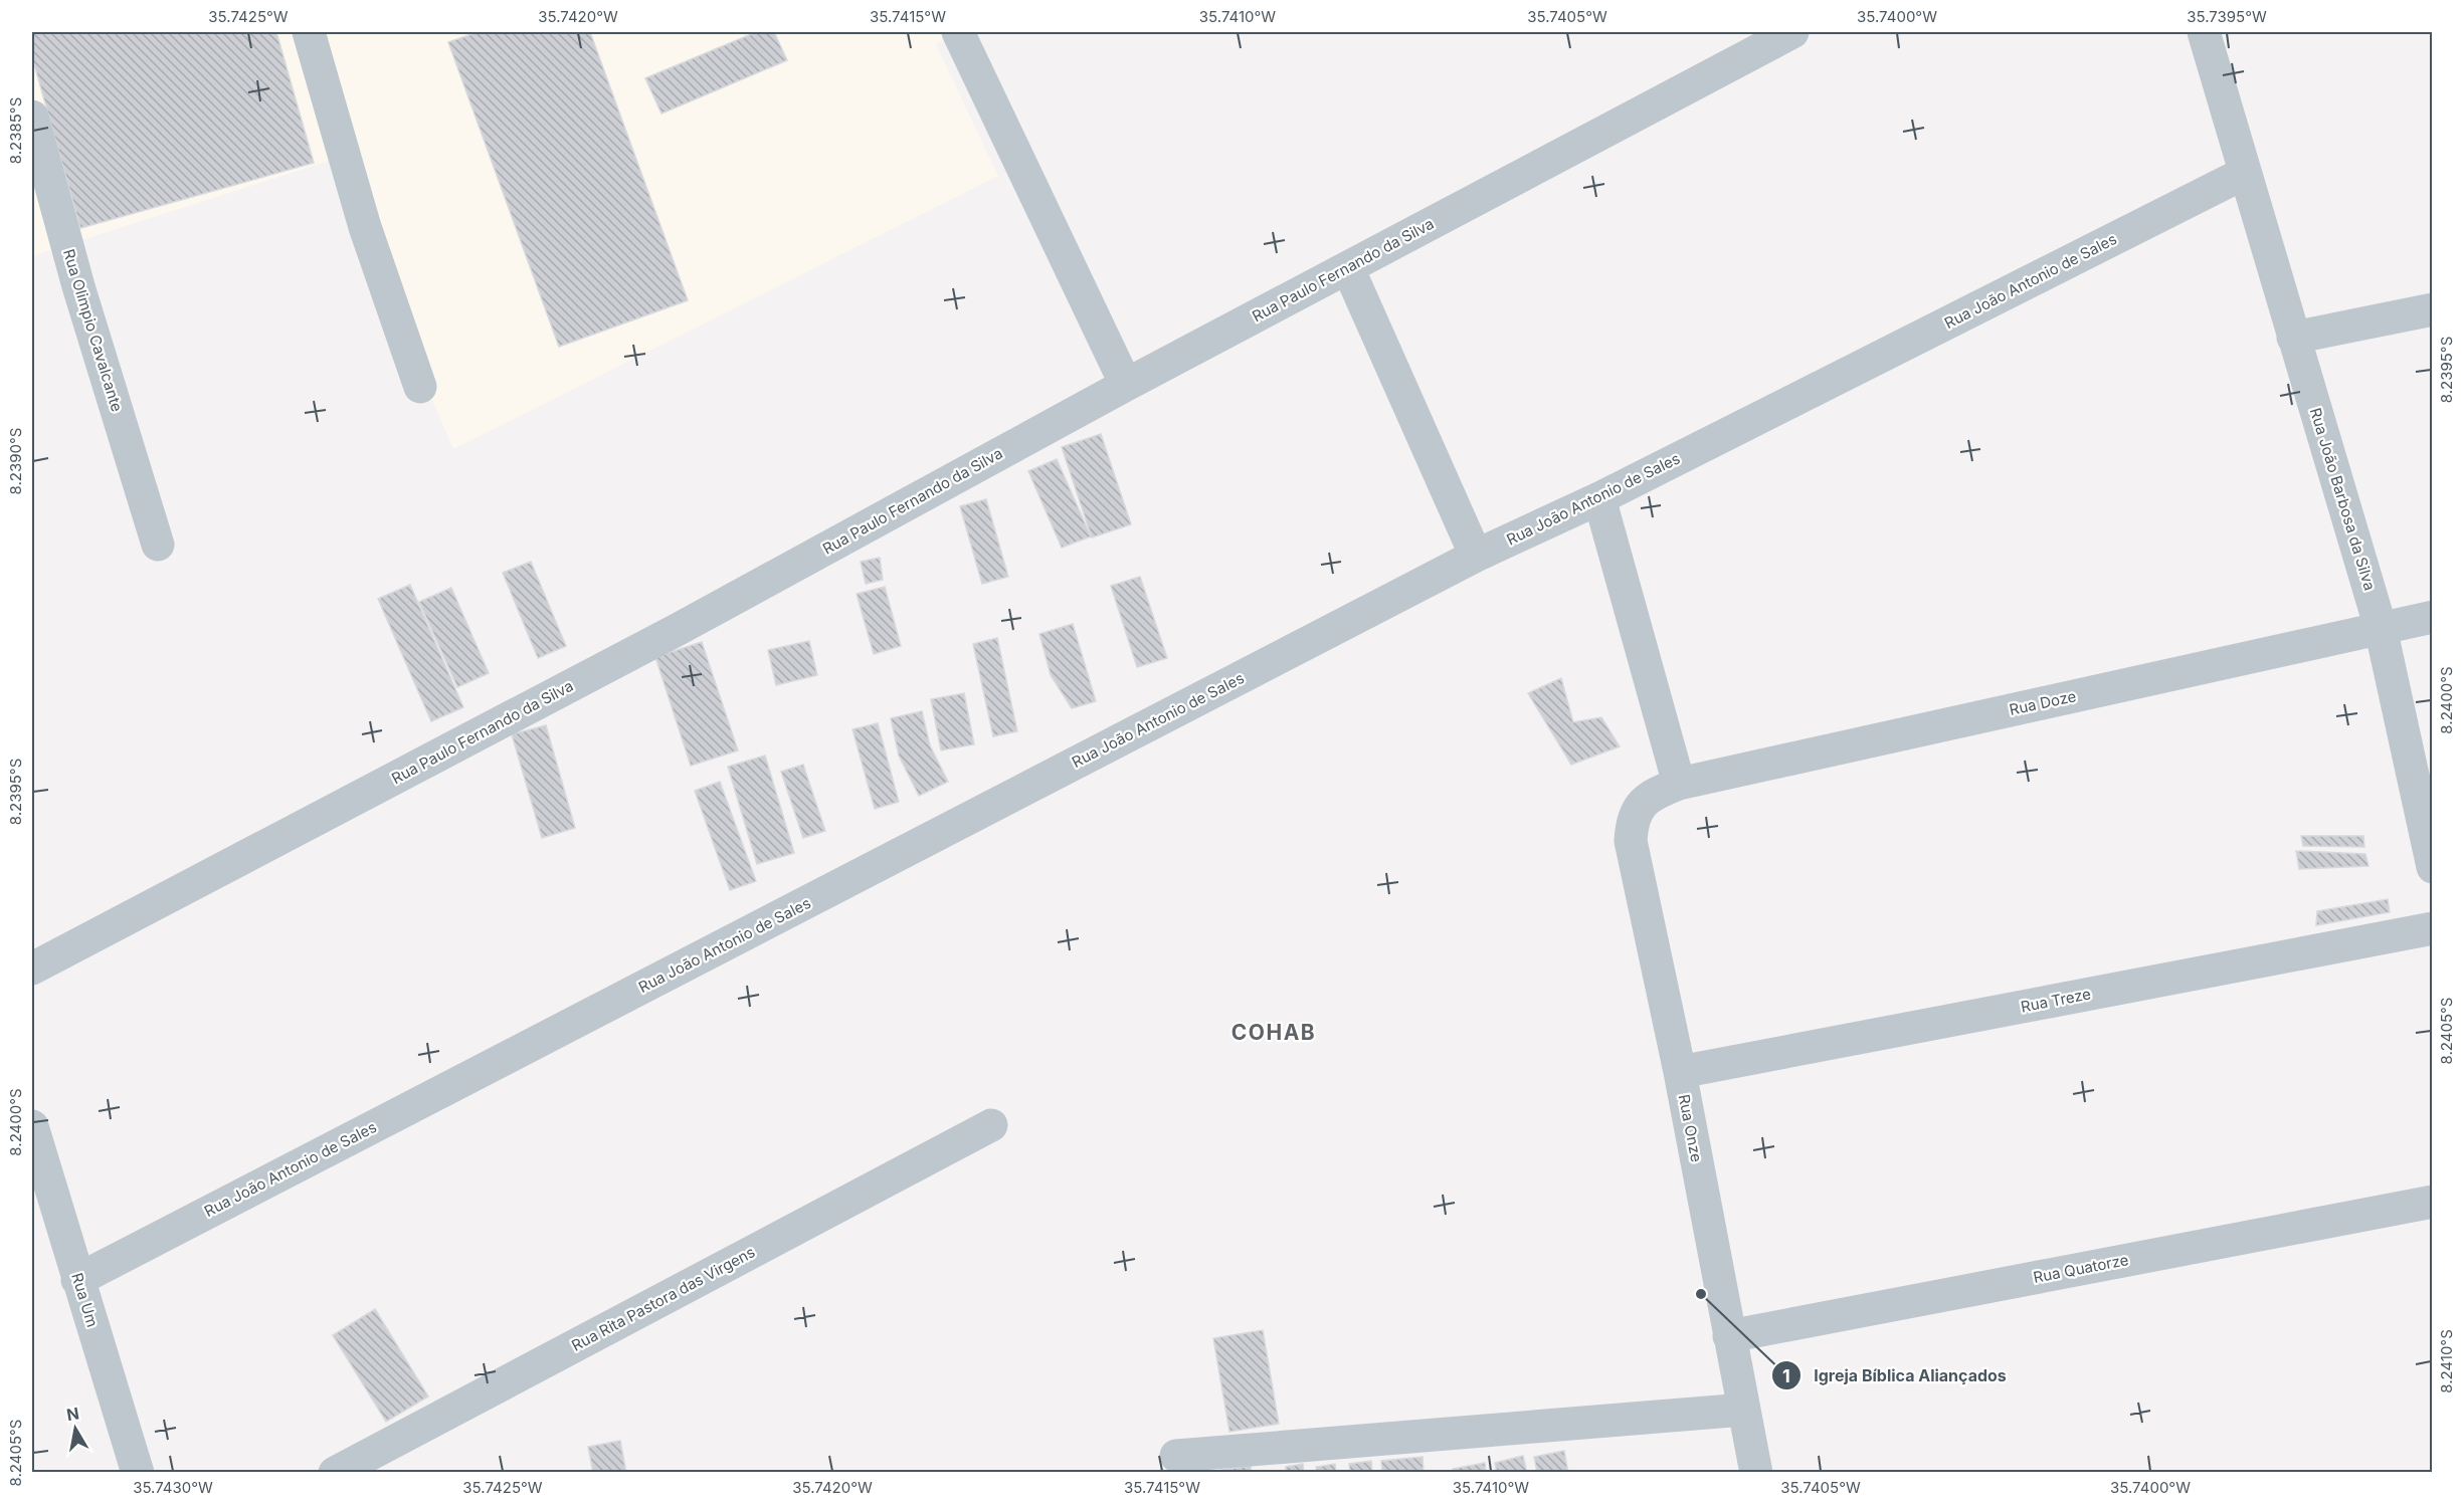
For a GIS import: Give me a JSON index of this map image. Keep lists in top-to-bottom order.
{
  "streets": {
    "street": [
      "Rua Paulo Fernando da Silva",
      "Rua João Antonio de Sales",
      "Rua Olimpio Cavalcante",
      "Rua João Barbosa da Silva",
      "Rua Doze",
      "Rua Treze",
      "Rua Onze",
      "Rua Quatorze",
      "Rua Rita Pastora das Virgens",
      "Rua Um"
    ]
  },
  "crossings": [
    ["Rua João Antonio de Sales", "Rua João Barbosa da Silva"],
    ["Rua João Antonio de Sales", "Rua Um"],
    ["Rua João Barbosa da Silva", "Rua Doze"],
    ["Rua Doze", "Rua Onze"],
    ["Rua Treze", "Rua Onze"],
    ["Rua Onze", "Rua Quatorze"]
  ],
  "districts": ["COHAB"],
  "places": ["Igreja Bíblica Aliançados"],
  "north": "top",
  "coordinates": [
    "35.7425°W",
    "35.7420°W",
    "35.7415°W",
    "35.7410°W",
    "35.7405°W",
    "35.7400°W",
    "35.7395°W",
    "8.2385°S",
    "8.2395°S",
    "8.2390°S",
    "8.2400°S",
    "8.2405°S",
    "8.2410°S",
    "35.7430°W"
  ]
}
